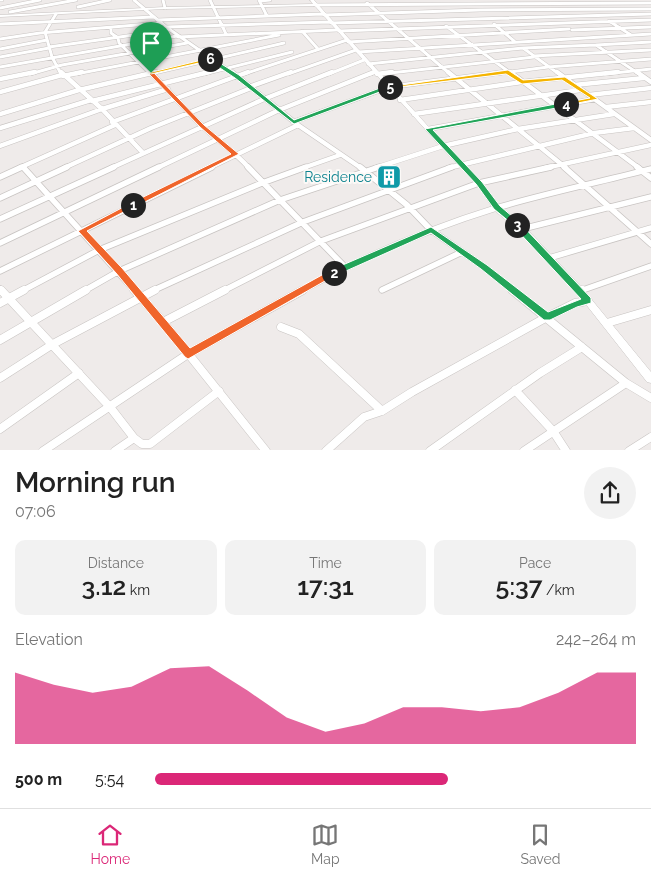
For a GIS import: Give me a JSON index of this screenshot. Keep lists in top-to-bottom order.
{
  "places": {
    "building": ["Residence"]
  },
  "page": {
    "pins": [
      "6",
      "5",
      "4",
      "1",
      "3",
      "2"
    ],
    "heading": ["Morning run", "07:06"],
    "stats": [
      ["Distance", "3.12 km"],
      ["Time", "17:31"],
      ["Pace", "5:37 /km"]
    ],
    "chart": ["Elevation", "242–264 m"],
    "list": [
      {
        "name": "500 m",
        "note": "5:54"
      }
    ],
    "tabs": ["Home", "Map", "Saved"]
  }
}
